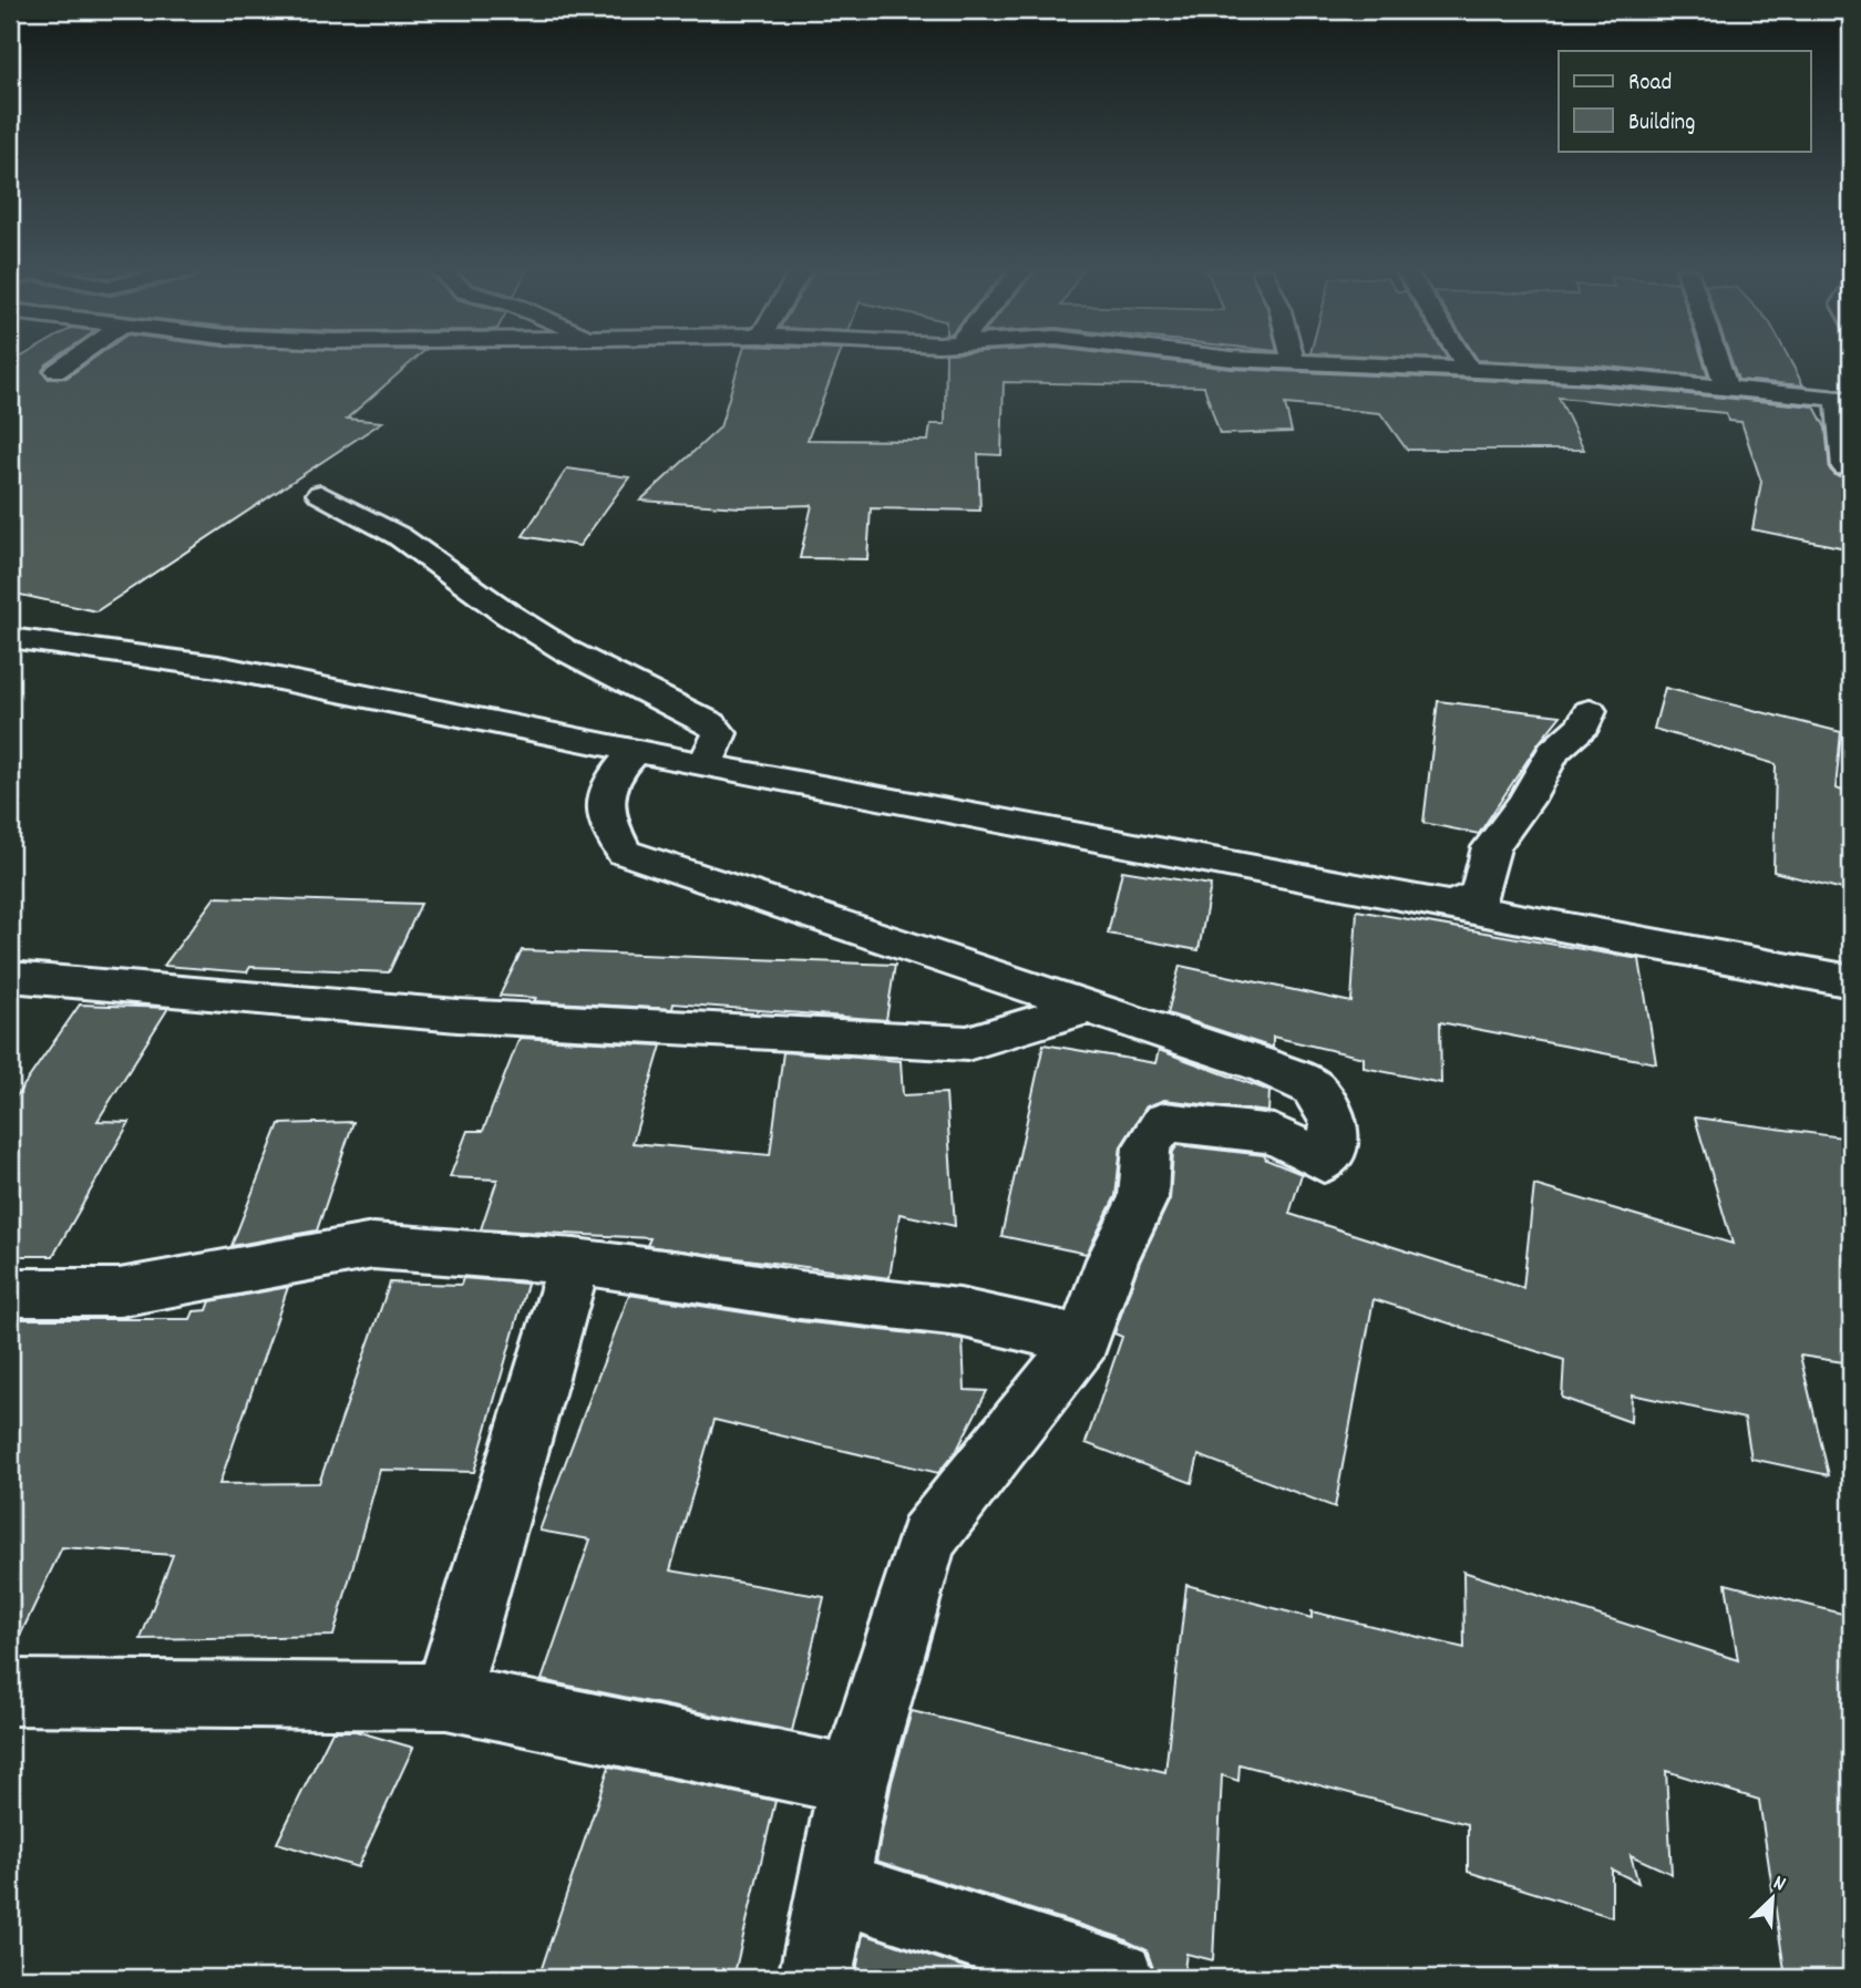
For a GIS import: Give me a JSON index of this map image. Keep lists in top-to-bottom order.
{
  "legend": ["Road", "Building"],
  "north": "top right"
}
